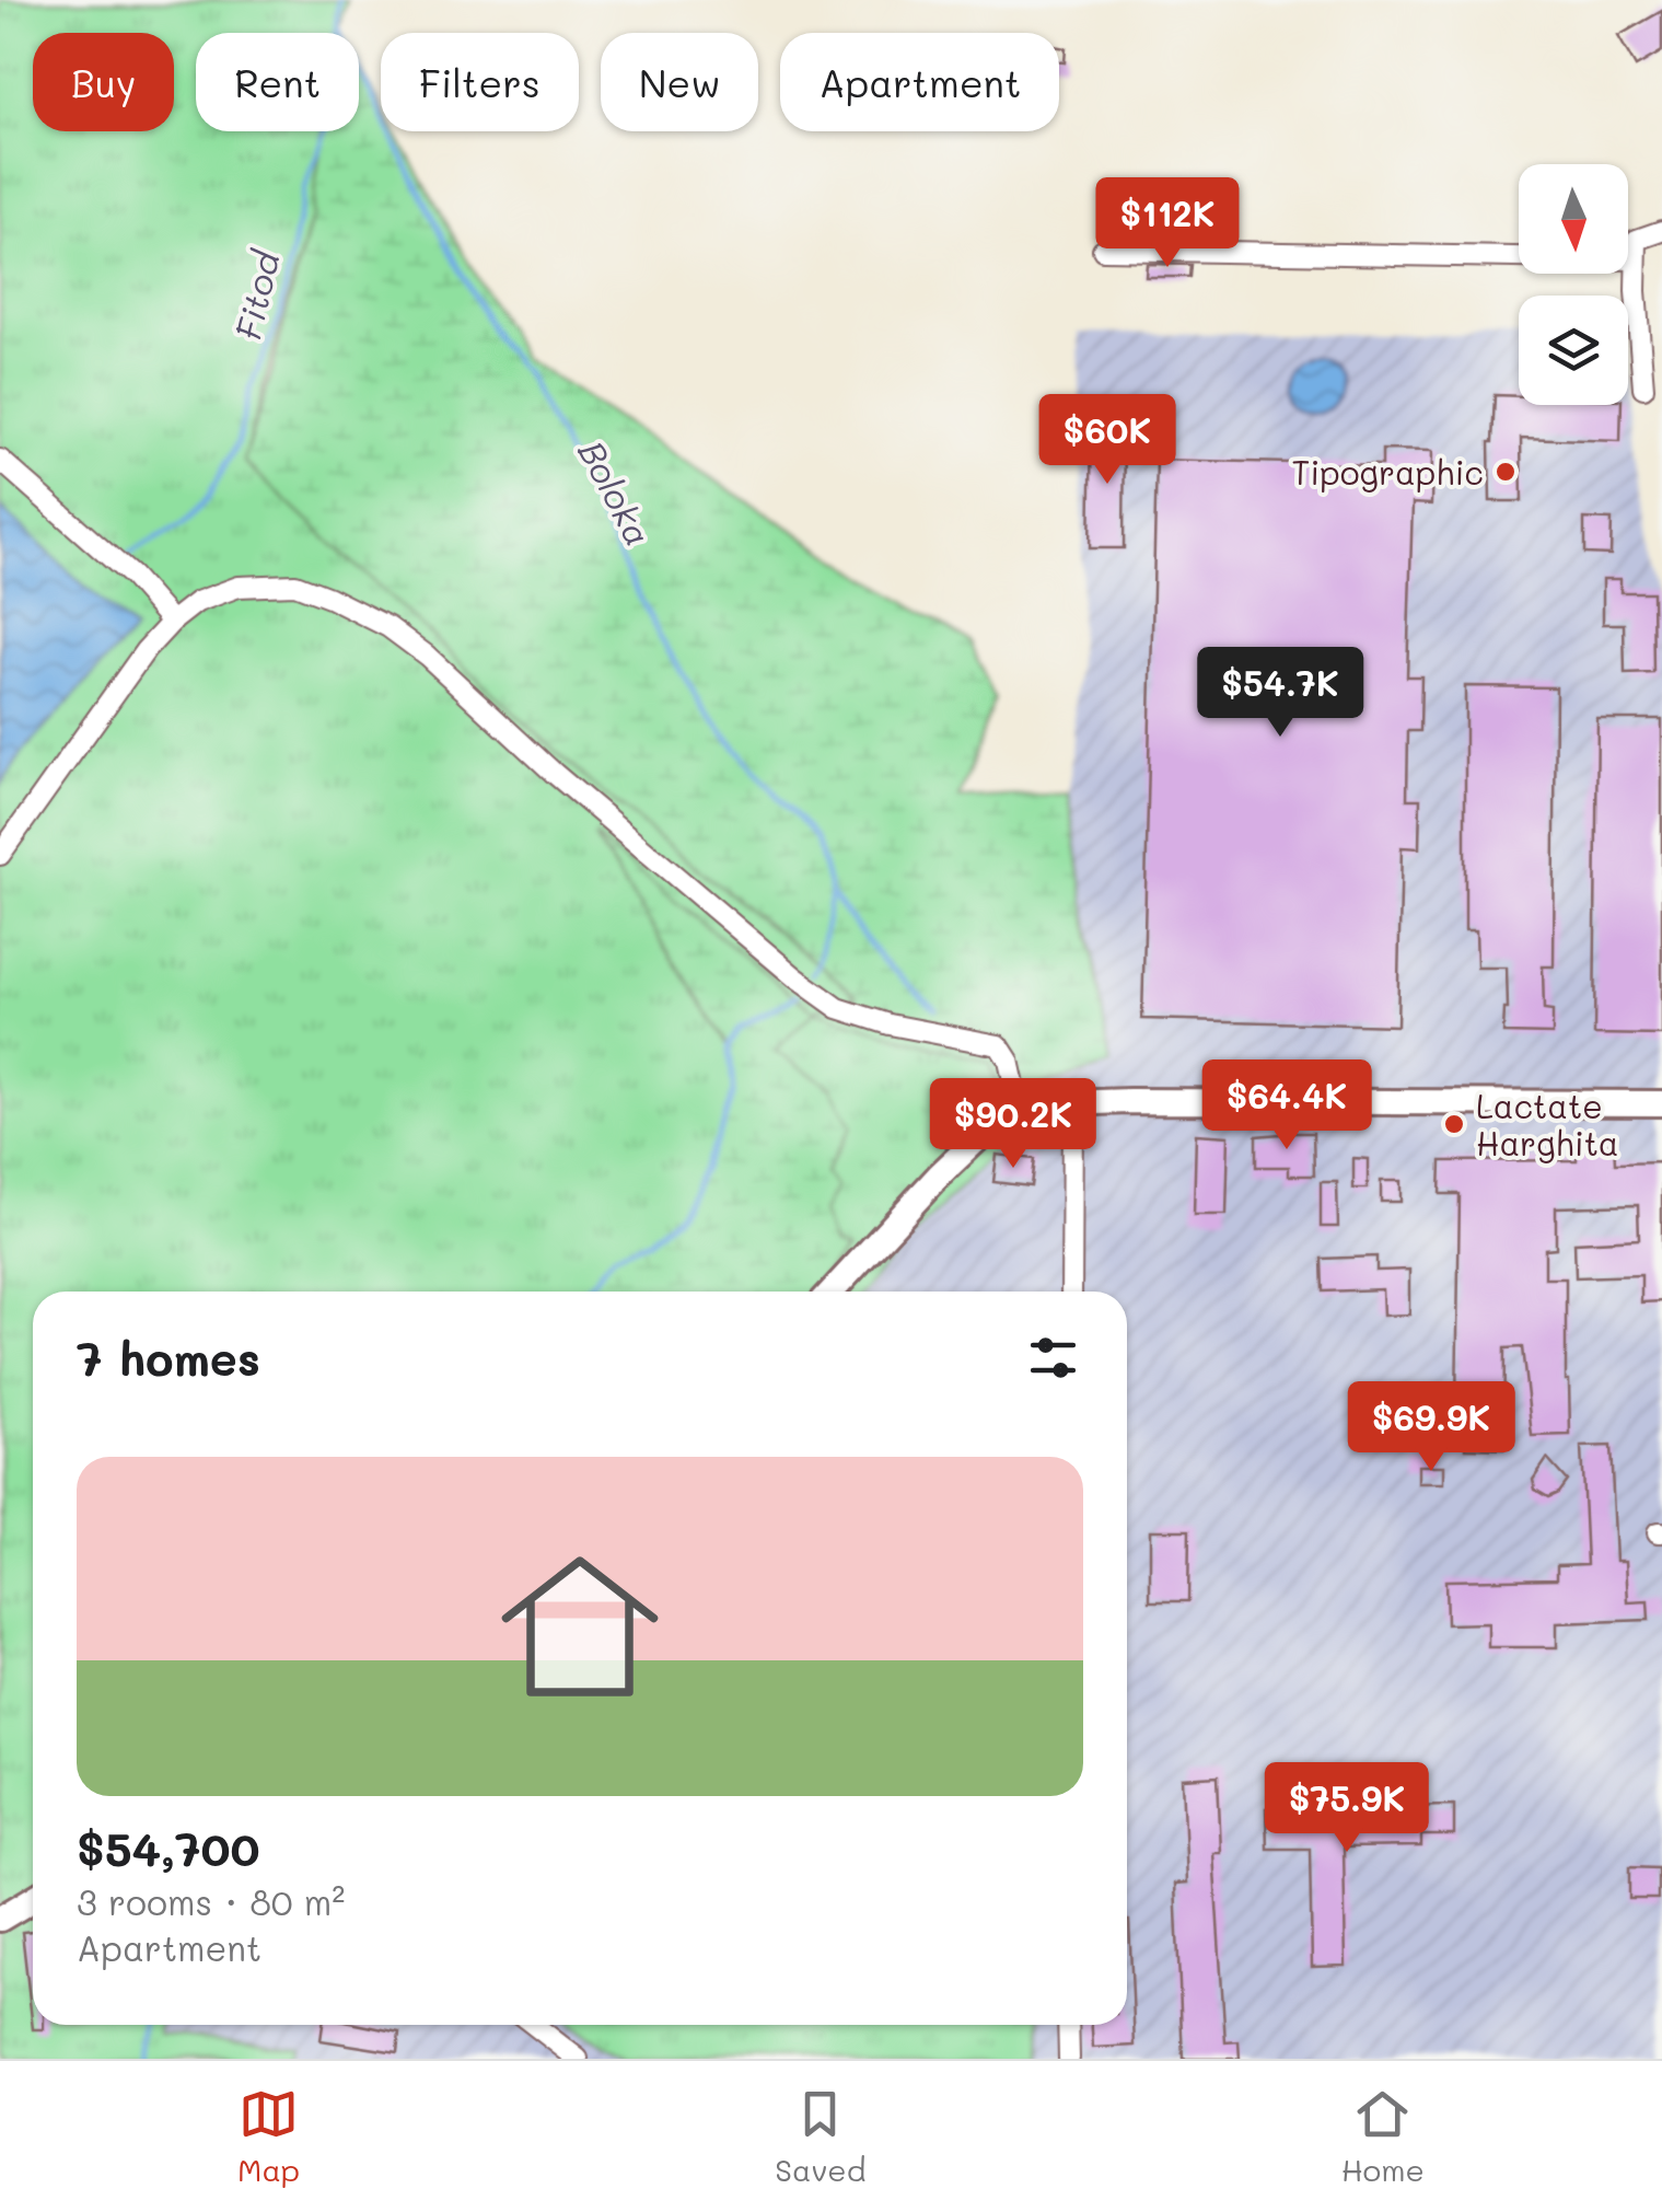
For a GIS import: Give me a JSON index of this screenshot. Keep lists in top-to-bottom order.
{
  "water": ["Fitod", "Boloka"],
  "places": ["Tipographic", "Lactate Harghita"],
  "north": "bottom",
  "page": {
    "chip": [
      "Buy",
      "Rent",
      "Filters",
      "New",
      "Apartment"
    ],
    "price": [
      "$112K",
      "$60K",
      "$54.7K",
      "$64.4K",
      "$90.2K",
      "$69.9K",
      "$75.9K"
    ],
    "heading": "7 homes",
    "list": [
      {
        "name": "$54,700",
        "note": "3 rooms · 80 m² · Apartment"
      }
    ],
    "tabs": ["Map", "Saved", "Home"]
  }
}
